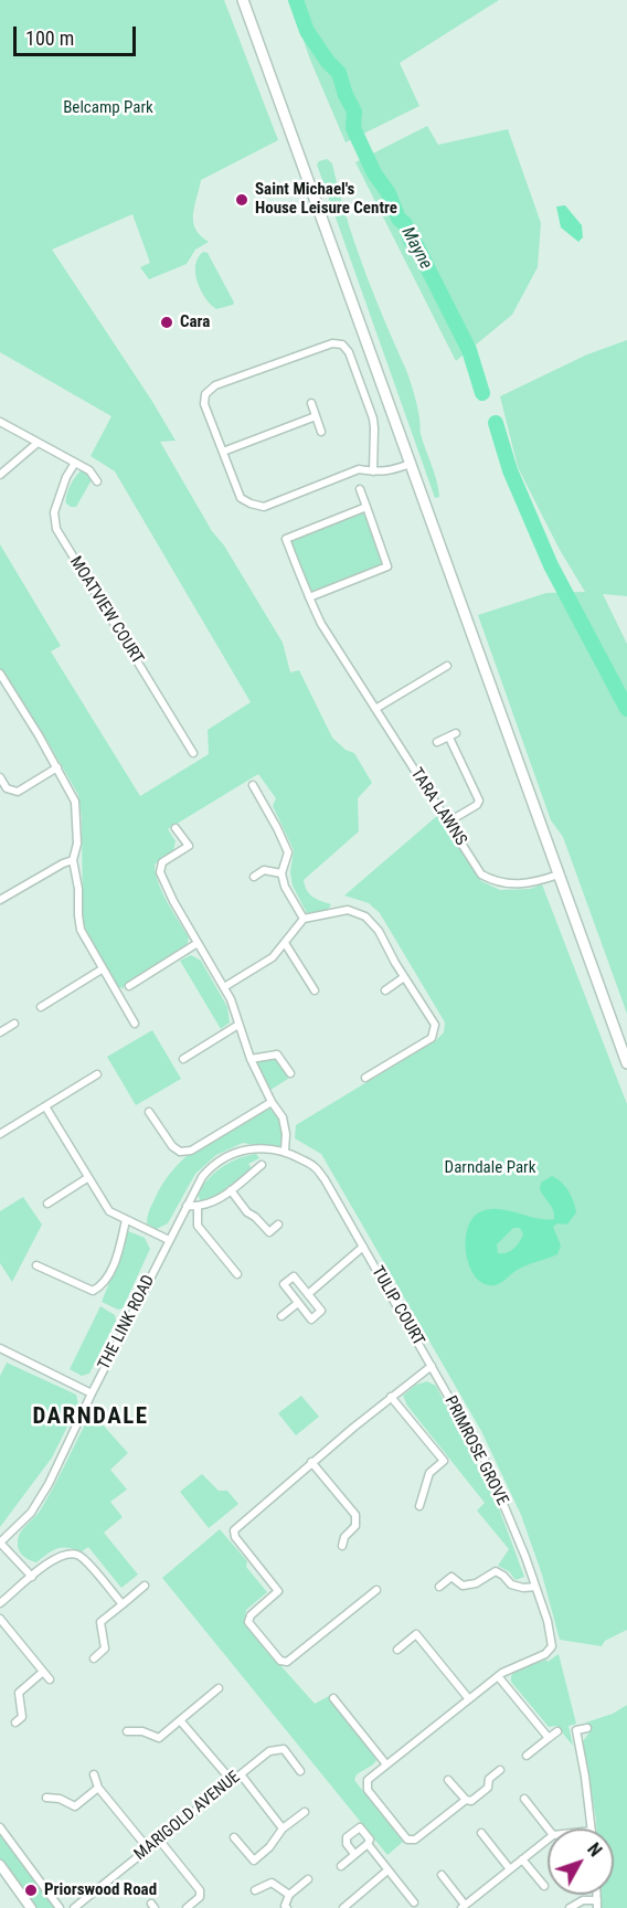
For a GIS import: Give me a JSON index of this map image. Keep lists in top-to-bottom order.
{
  "streets": {
    "street": [
      "MOATVIEW COURT",
      "TARA LAWNS",
      "TULIP COURT",
      "THE LINK ROAD",
      "PRIMROSE GROVE",
      "MARIGOLD AVENUE"
    ]
  },
  "crossings": [
    ["TULIP COURT", "THE LINK ROAD"],
    ["TULIP COURT", "PRIMROSE GROVE"]
  ],
  "districts": ["DARNDALE"],
  "water": ["Mayne"],
  "parks": ["Belcamp Park", "Darndale Park"],
  "places": ["Saint Michael's House Leisure Centre", "Cara", "Priorswood Road"],
  "scale_bar": "100 m",
  "north": "top right"
}
